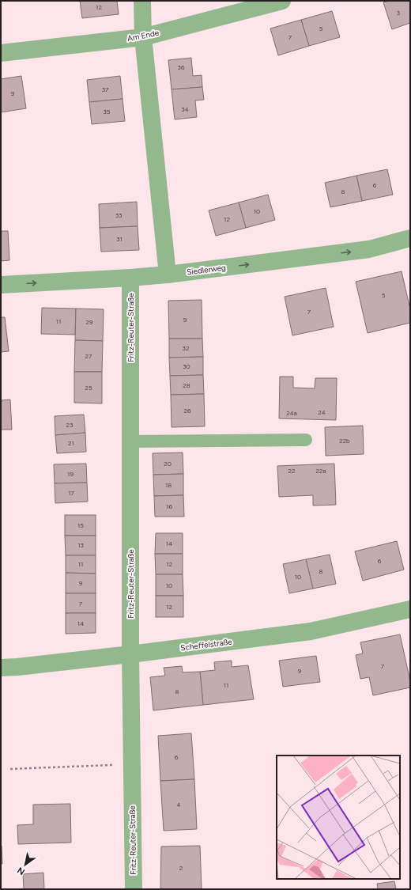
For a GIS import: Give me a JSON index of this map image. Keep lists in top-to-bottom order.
{
  "streets": {
    "street": [
      "Am Ende",
      "Siedlerweg",
      "Fritz-Reuter-Straße",
      "Scheffelstraße"
    ]
  },
  "crossings": [
    ["Siedlerweg", "Fritz-Reuter-Straße"],
    ["Fritz-Reuter-Straße", "Scheffelstraße"]
  ],
  "one_way": ["Siedlerweg"],
  "house_numbers": [
    "12",
    "3",
    "5",
    "7",
    "36",
    "37",
    "9",
    "34",
    "35",
    "6",
    "8",
    "10",
    "33",
    "12",
    "31",
    "5",
    "7",
    "9",
    "11",
    "29",
    "32",
    "27",
    "30",
    "28",
    "25",
    "26",
    "24",
    "24a",
    "23",
    "22b",
    "21",
    "20",
    "22",
    "22a",
    "19",
    "18",
    "17",
    "16",
    "15",
    "14",
    "13",
    "6",
    "11",
    "12",
    "8",
    "10",
    "9",
    "10",
    "7",
    "12",
    "14",
    "7",
    "9",
    "11",
    "8",
    "6",
    "4",
    "2"
  ],
  "north": "bottom left"
}
